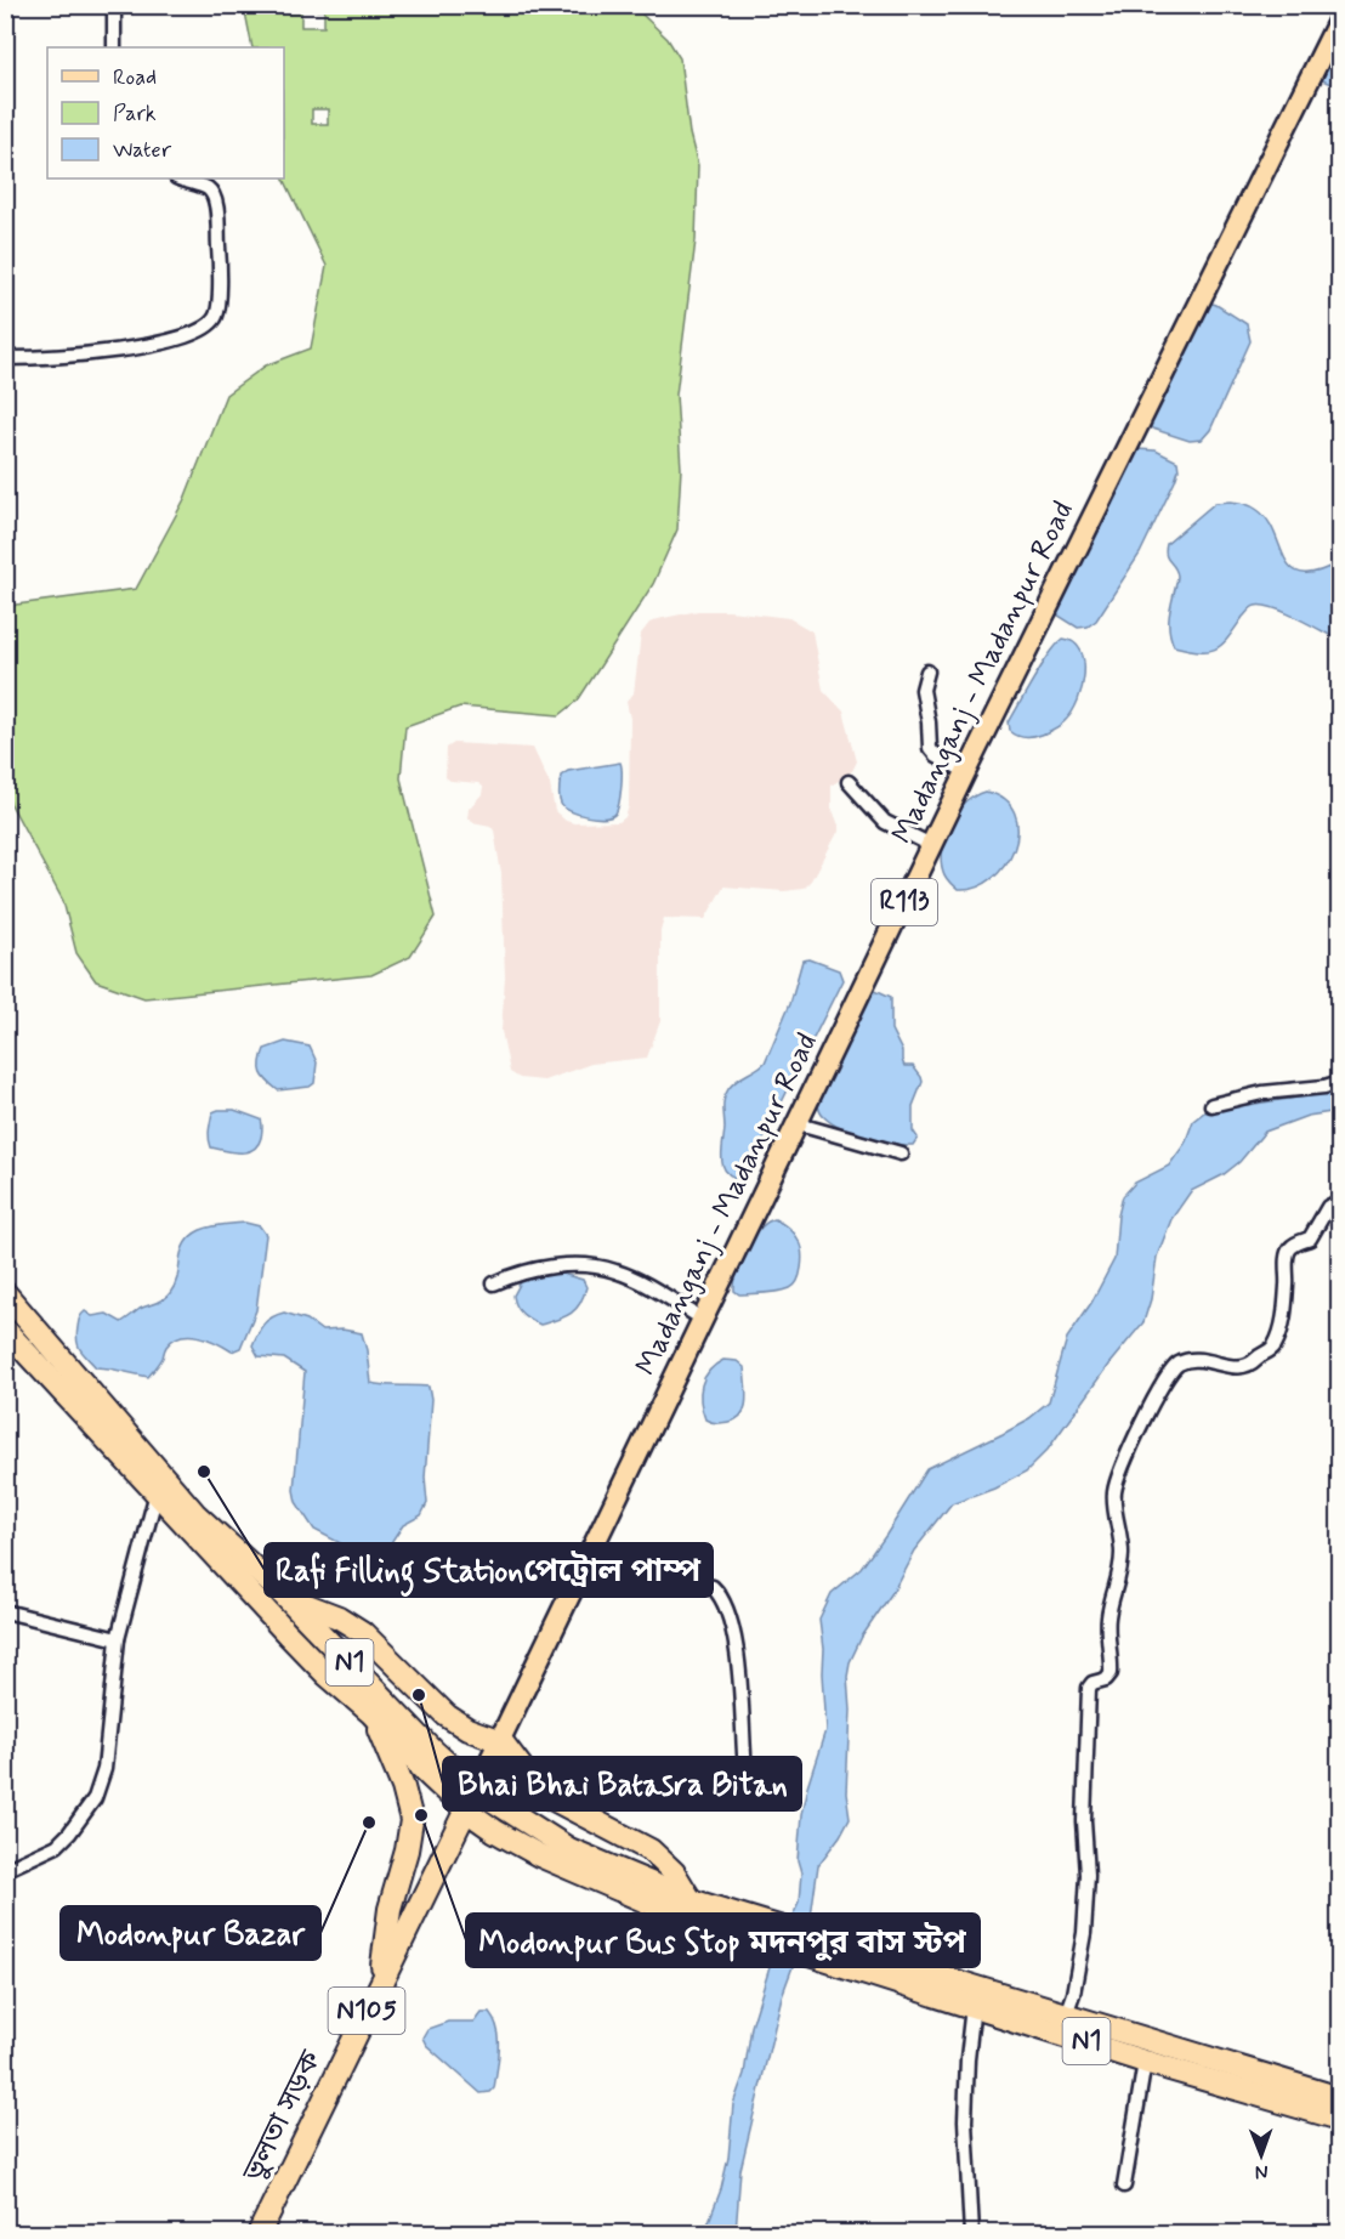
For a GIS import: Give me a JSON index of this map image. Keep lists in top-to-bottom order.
{
  "streets": {
    "highway": ["N1", "N105", "ভুলতা সড়ক"],
    "main road": ["Madanganj - Madanpur Road", "R113"]
  },
  "crossings": [
    ["Madanganj - Madanpur Road", "N1"],
    ["Madanganj - Madanpur Road", "ভুলতা সড়ক"],
    ["N1", "ভুলতা সড়ক"]
  ],
  "places": [
    "Rafi Filling Stationপেট্রোল পাম্প",
    "Bhai Bhai Batasra Bitan",
    "Modonpur Bus Stop মদনপুর বাস স্টপ",
    "Modonpur Bazar"
  ],
  "legend": ["Road", "Park", "Water"],
  "north": "bottom"
}
